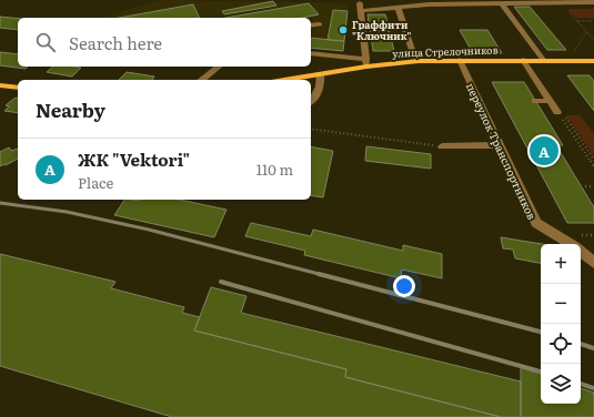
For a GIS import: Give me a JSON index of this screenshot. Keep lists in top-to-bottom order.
{
  "streets": {
    "main road": ["улица Стрелочников"],
    "street": ["переулок Транспортников"]
  },
  "crossings": [
    ["улица Стрелочников", "переулок Транспортников"]
  ],
  "places": ["Граффити \"Ключник\""],
  "page": {
    "search": "Search here",
    "heading": "Nearby",
    "pins": "A",
    "list": [
      {
        "mark": "A",
        "name": "ЖК \"Vektori\"",
        "note": "Place",
        "value": "110 m"
      }
    ],
    "map_buttons": ["+", "−"]
  }
}
